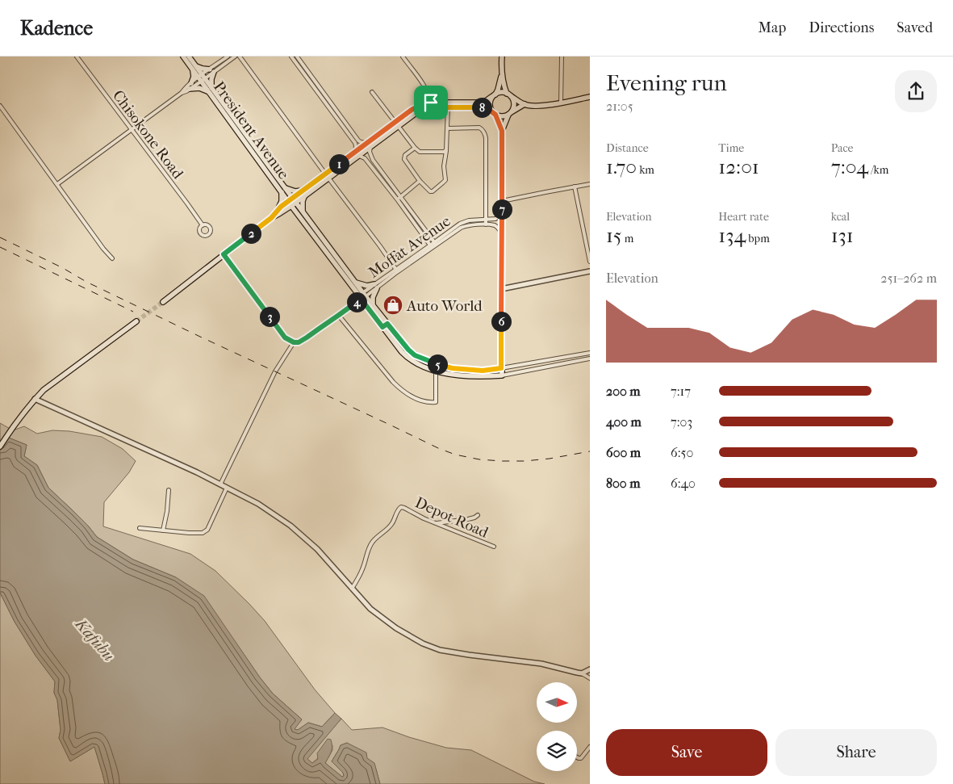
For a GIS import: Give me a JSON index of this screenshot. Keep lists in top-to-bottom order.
{
  "streets": {
    "main road": ["President Avenue"],
    "street": ["Chisokone Road", "Moffat Avenue", "Depot Road"]
  },
  "crossings": [
    ["President Avenue", "Moffat Avenue"]
  ],
  "water": ["Kafubu"],
  "places": {
    "shop": ["Auto World"]
  },
  "north": "right",
  "page": {
    "header": "Kadence",
    "nav": ["Map", "Directions", "Saved"],
    "heading": ["Evening run", "21:05"],
    "pins": [
      "8",
      "1",
      "7",
      "2",
      "4",
      "3",
      "6",
      "5"
    ],
    "stats": [
      ["Distance", "1.70 km"],
      ["Time", "12:01"],
      ["Pace", "7:04 /km"],
      ["Elevation", "15 m"],
      ["Heart rate", "134 bpm"],
      ["kcal", "131"]
    ],
    "chart": ["Elevation", "251–262 m"],
    "list": [
      {
        "name": "200 m",
        "note": "7:17"
      },
      {
        "name": "400 m",
        "note": "7:03"
      },
      {
        "name": "600 m",
        "note": "6:50"
      },
      {
        "name": "800 m",
        "note": "6:40"
      }
    ],
    "buttons": ["Save", "Share"]
  }
}
